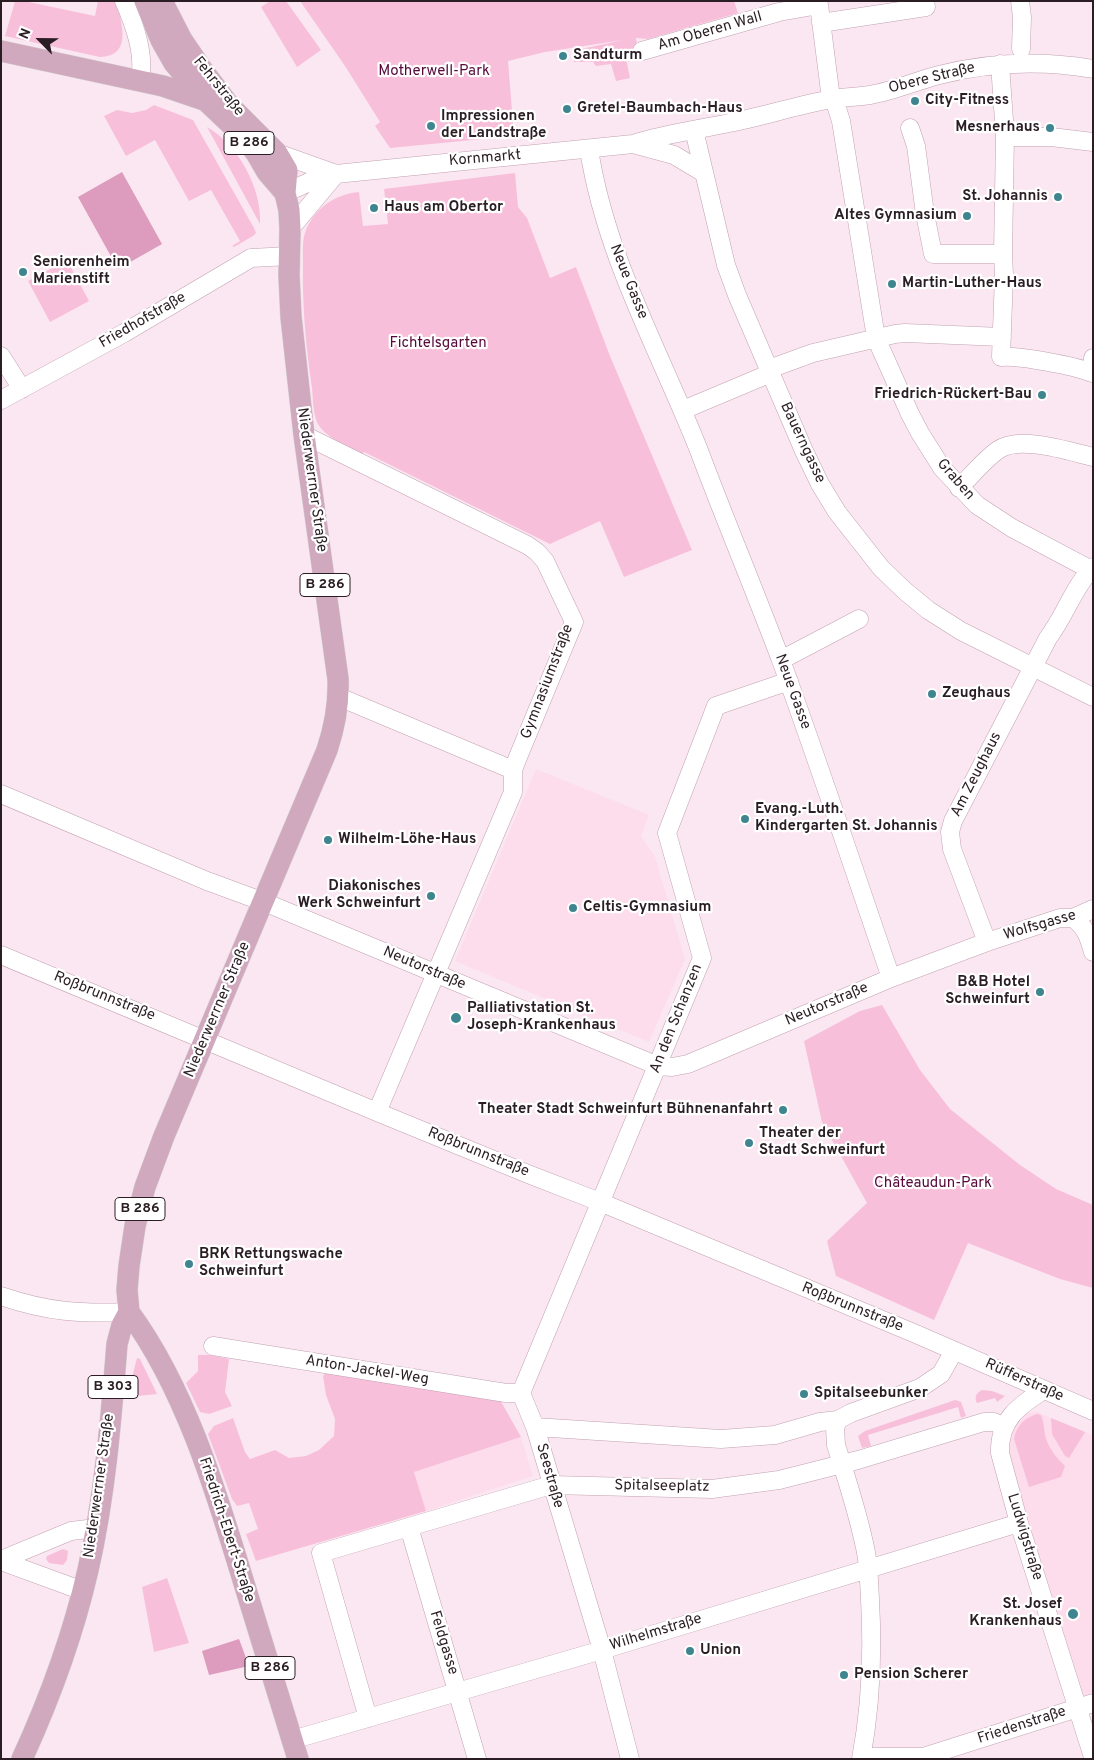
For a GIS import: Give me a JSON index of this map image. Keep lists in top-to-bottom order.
{
  "streets": {
    "main road": [
      "Fehrstraße",
      "B 286",
      "Niederwerrner Straße",
      "B 303",
      "Friedrich-Ebert-Straße"
    ],
    "street": [
      "Am Oberen Wall",
      "Obere Straße",
      "Kornmarkt",
      "Neue Gasse",
      "Friedhofstraße",
      "Bauerngasse",
      "Graben",
      "Gymnasiumstraße",
      "Am Zeughaus",
      "Wolfsgasse",
      "Neutorstraße",
      "Roßbrunnstraße",
      "An den Schanzen",
      "Anton-Jackel-Weg",
      "Rüfferstraße",
      "Seestraße",
      "Spitalseeplatz",
      "Ludwigstraße",
      "Wilhelmstraße",
      "Feldgasse",
      "Friedenstraße"
    ]
  },
  "crossings": [
    ["Am Oberen Wall", "Obere Straße"],
    ["Am Oberen Wall", "Kornmarkt"],
    ["Am Oberen Wall", "Graben"],
    ["Obere Straße", "Kornmarkt"],
    ["Obere Straße", "Graben"],
    ["Fehrstraße", "B 286"],
    ["Fehrstraße", "Kornmarkt"],
    ["B 286", "Kornmarkt"],
    ["B 286", "Friedhofstraße"],
    ["B 286", "Niederwerrner Straße"],
    ["Kornmarkt", "Neue Gasse"],
    ["Kornmarkt", "Bauerngasse"],
    ["Kornmarkt", "Graben"],
    ["Neue Gasse", "Neutorstraße"],
    ["Neue Gasse", "An den Schanzen"],
    ["Friedhofstraße", "Niederwerrner Straße"],
    ["Bauerngasse", "Am Zeughaus"],
    ["Niederwerrner Straße", "Gymnasiumstraße"],
    ["Niederwerrner Straße", "Neutorstraße"],
    ["Niederwerrner Straße", "Roßbrunnstraße"],
    ["Niederwerrner Straße", "Friedrich-Ebert-Straße"],
    ["Graben", "Am Zeughaus"],
    ["Gymnasiumstraße", "Neutorstraße"],
    ["Gymnasiumstraße", "Roßbrunnstraße"],
    ["Am Zeughaus", "Wolfsgasse"],
    ["Am Zeughaus", "Neutorstraße"],
    ["Wolfsgasse", "Neutorstraße"],
    ["Neutorstraße", "An den Schanzen"],
    ["Roßbrunnstraße", "An den Schanzen"],
    ["Roßbrunnstraße", "Rüfferstraße"],
    ["Anton-Jackel-Weg", "Seestraße"],
    ["Rüfferstraße", "Ludwigstraße"],
    ["Seestraße", "Spitalseeplatz"],
    ["Seestraße", "Wilhelmstraße"],
    ["Spitalseeplatz", "Ludwigstraße"],
    ["Spitalseeplatz", "Wilhelmstraße"],
    ["Spitalseeplatz", "Feldgasse"],
    ["Friedrich-Ebert-Straße", "Wilhelmstraße"],
    ["Ludwigstraße", "Wilhelmstraße"],
    ["Ludwigstraße", "Friedenstraße"],
    ["Wilhelmstraße", "Feldgasse"]
  ],
  "parks": ["Motherwell-Park", "Fichtelsgarten", "Châteaudun-Park"],
  "places": [
    "Sandturm",
    "City-Fitness",
    "Gretel-Baumbach-Haus",
    "Impressionen der Landstraße",
    "Mesnerhaus",
    "St. Johannis",
    "Haus am Obertor",
    "Altes Gymnasium",
    "Seniorenheim Marienstift",
    "Martin-Luther-Haus",
    "Friedrich-Rückert-Bau",
    "Zeughaus",
    "Evang.-Luth. Kindergarten St. Johannis",
    "Wilhelm-Löhe-Haus",
    "Diakonisches Werk Schweinfurt",
    "Celtis-Gymnasium",
    "B&B Hotel Schweinfurt",
    "Palliativstation St. Joseph-Krankenhaus",
    "Theater Stadt Schweinfurt Bühnenanfahrt",
    "Theater der Stadt Schweinfurt",
    "BRK Rettungswache Schweinfurt",
    "Spitalseebunker",
    "St. Josef Krankenhaus",
    "Union",
    "Pension Scherer"
  ],
  "north": "top left"
}
